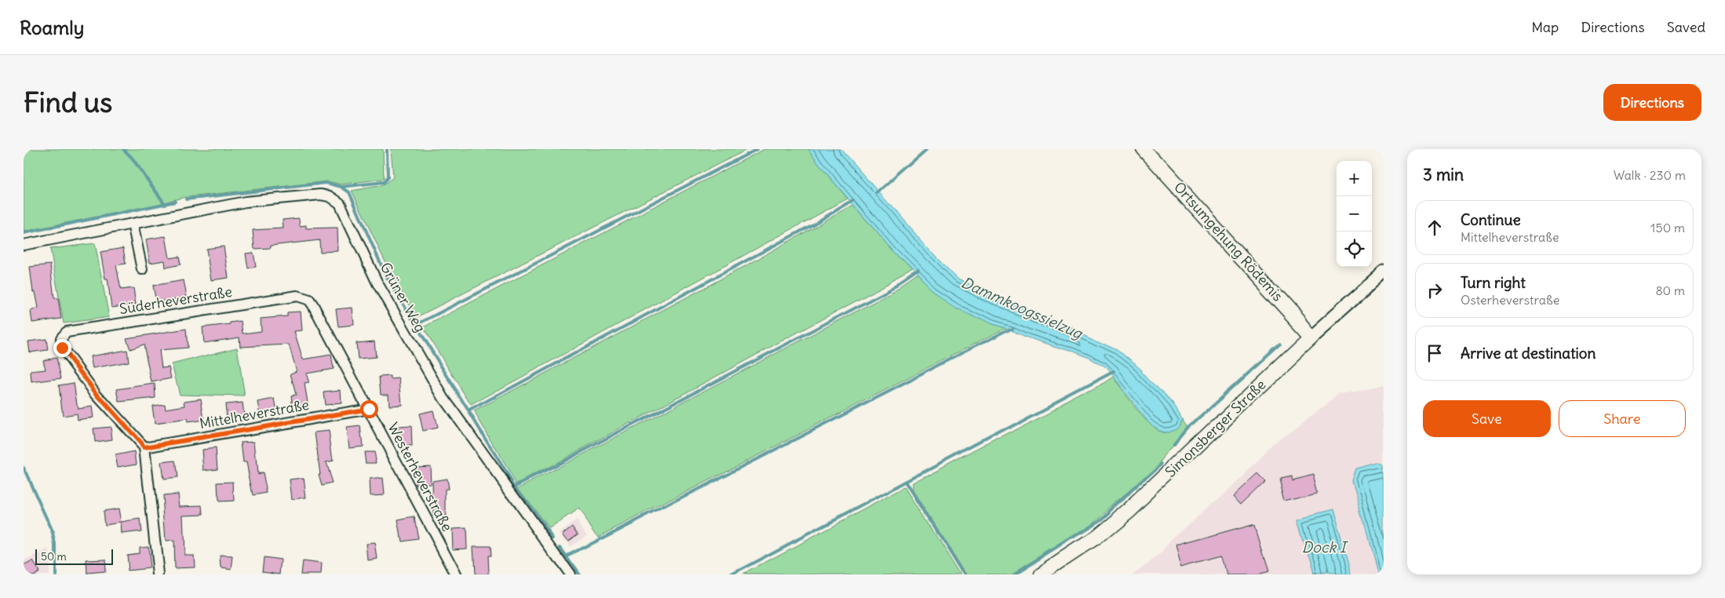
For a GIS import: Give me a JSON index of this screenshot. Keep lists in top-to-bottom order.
{
  "streets": {
    "main road": ["Ortsumgehung Rödemis", "Simonsberger Straße"],
    "street": [
      "Grüner Weg",
      "Süderheverstraße",
      "Mittelheverstraße",
      "Westerheverstraße"
    ]
  },
  "crossings": [
    ["Ortsumgehung Rödemis", "Simonsberger Straße"],
    ["Süderheverstraße", "Mittelheverstraße"],
    ["Süderheverstraße", "Westerheverstraße"],
    ["Mittelheverstraße", "Westerheverstraße"]
  ],
  "water": ["Dammkoogssielzug", "Dock I"],
  "scale_bar": "50 m",
  "page": {
    "header": "Roamly",
    "nav": ["Map", "Directions", "Saved"],
    "buttons": [
      "Directions",
      ["Save", "Share"]
    ],
    "title": "Find us",
    "heading": ["3 min", "Walk · 230 m"],
    "map_buttons": ["+", "−"],
    "list": [
      ["Continue", "Mittelheverstraße", "150 m"],
      ["Turn right", "Osterheverstraße", "80 m"],
      "Arrive at destination"
    ],
    "scale": "50 m"
  }
}
